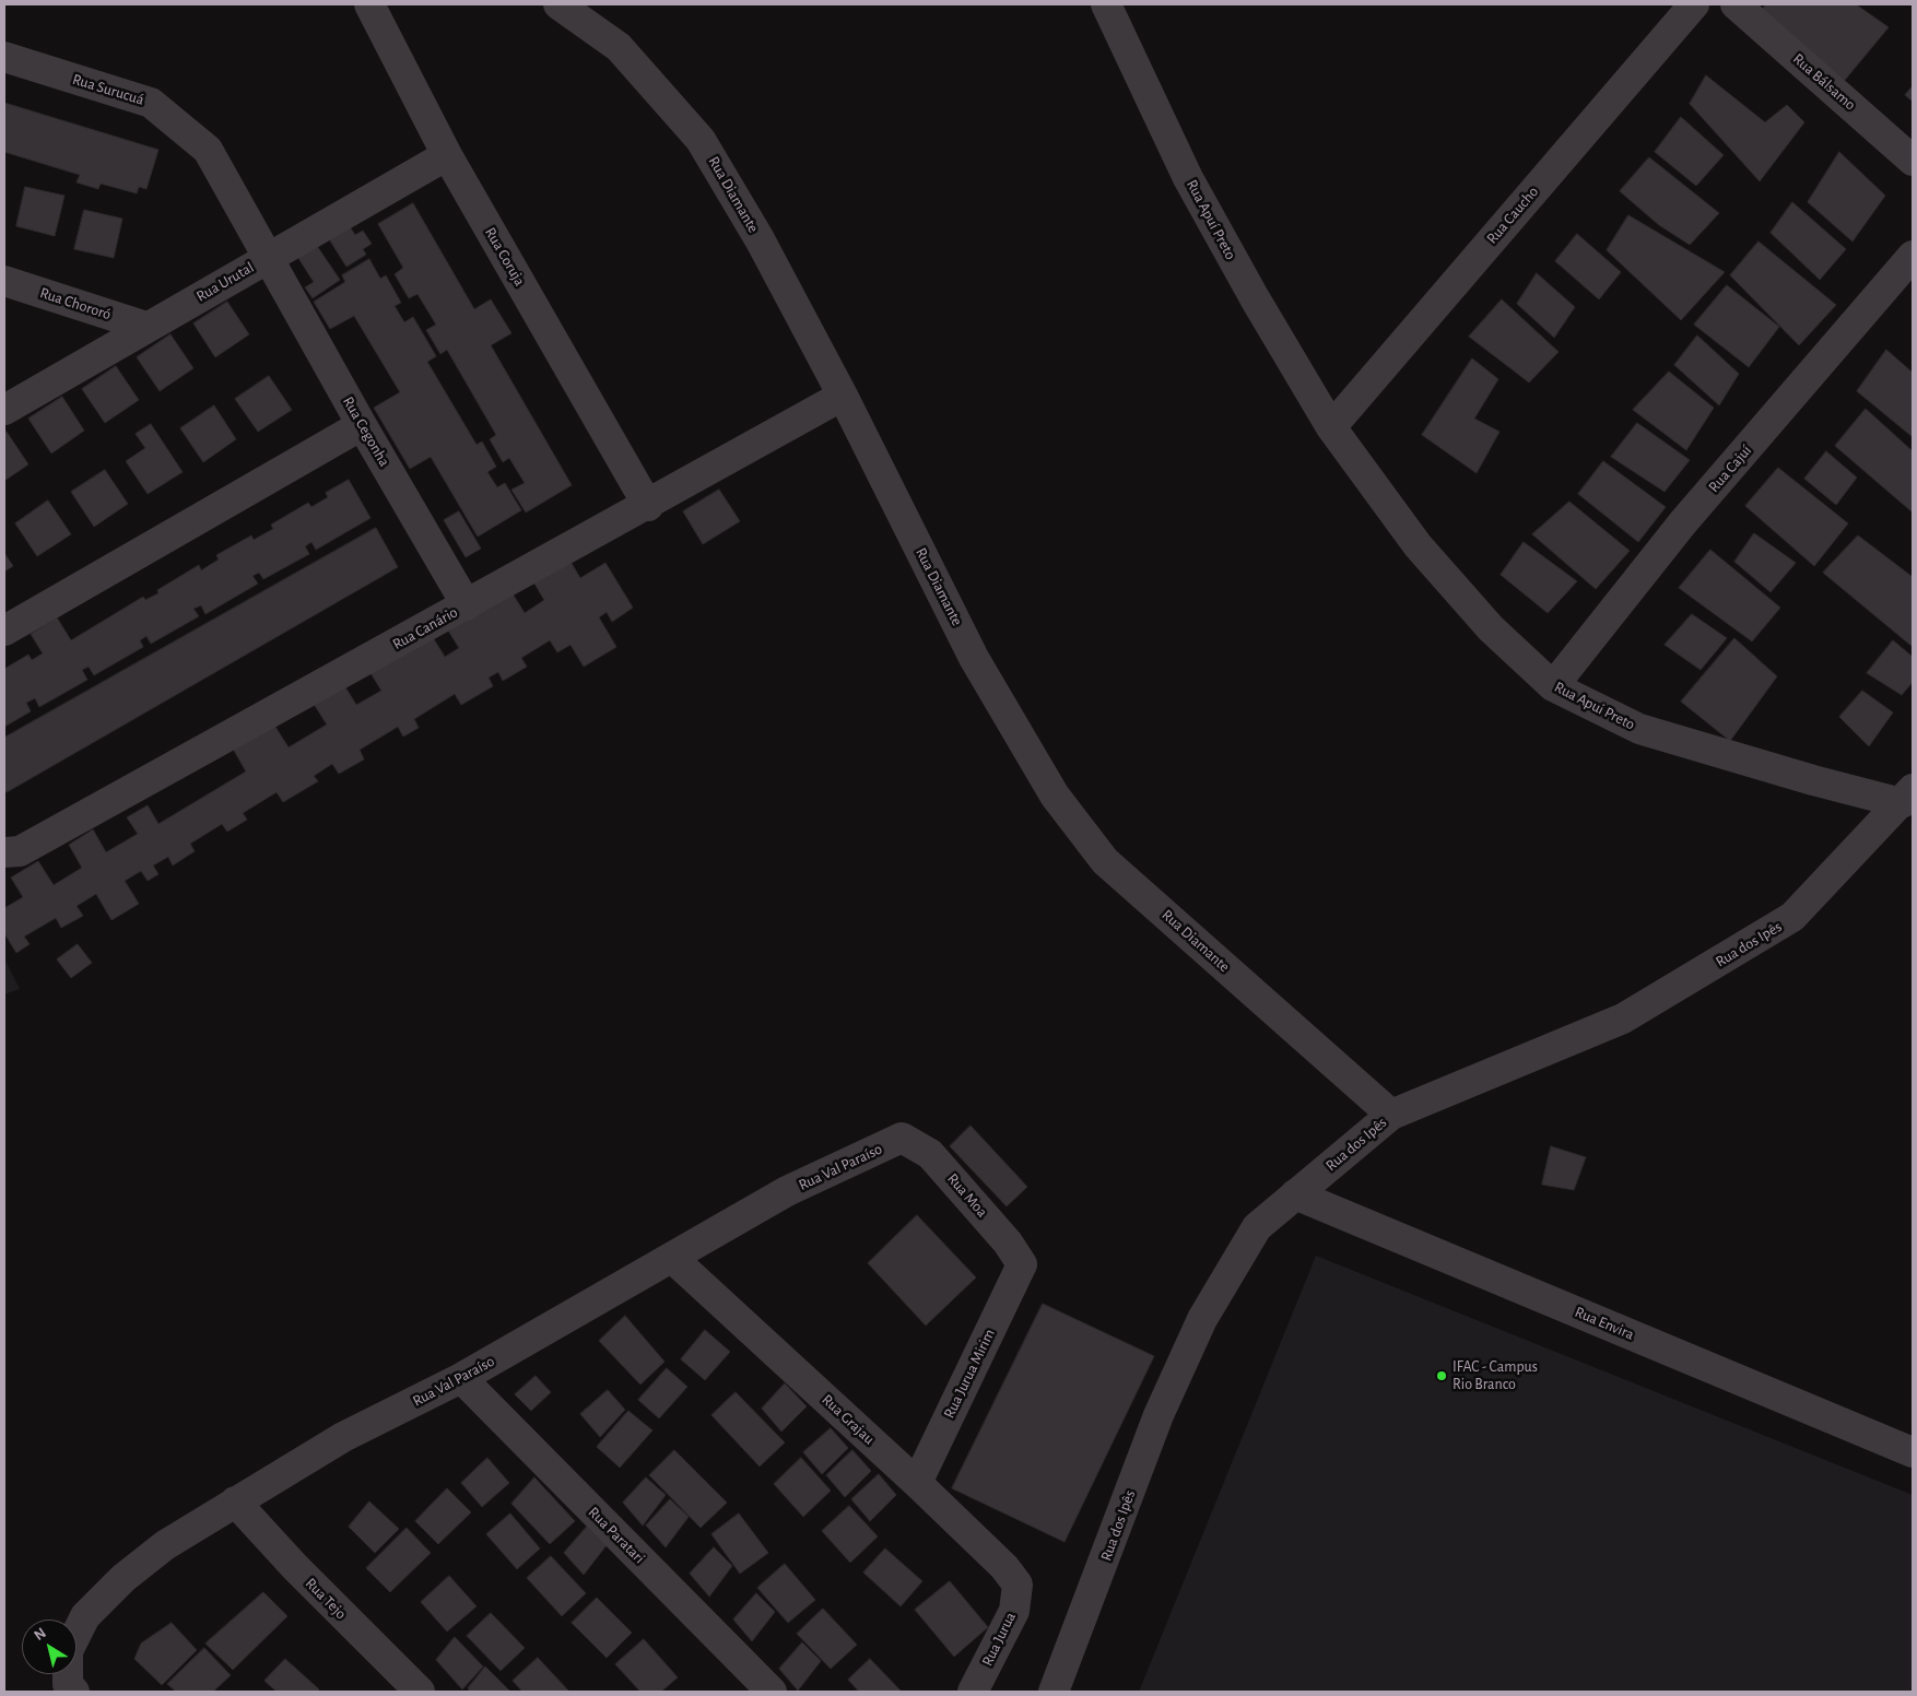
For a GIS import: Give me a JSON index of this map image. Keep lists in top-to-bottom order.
{
  "streets": {
    "street": [
      "Rua Bálsamo",
      "Rua Surucuá",
      "Rua Diamante",
      "Rua Caucho",
      "Rua Apuí Preto",
      "Rua Coruja",
      "Rua Urutal",
      "Rua Chororó",
      "Rua Cegonha",
      "Rua Cajuí",
      "Rua Canário",
      "Rua Apui Preto",
      "Rua dos Ipês",
      "Rua Val Paraíso",
      "Rua Moa",
      "Rua Envira",
      "Rua Jurua Mirim",
      "Rua Grajau",
      "Rua Paratari",
      "Rua Tejo",
      "Rua Jurua"
    ]
  },
  "crossings": [
    ["Rua Surucuá", "Rua Urutal"],
    ["Rua Surucuá", "Rua Cegonha"],
    ["Rua Diamante", "Rua Canário"],
    ["Rua Diamante", "Rua dos Ipês"],
    ["Rua Caucho", "Rua Apuí Preto"],
    ["Rua Caucho", "Rua Apui Preto"],
    ["Rua Apuí Preto", "Rua Apui Preto"],
    ["Rua Coruja", "Rua Urutal"],
    ["Rua Coruja", "Rua Canário"],
    ["Rua Urutal", "Rua Chororó"],
    ["Rua Urutal", "Rua Cegonha"],
    ["Rua Cegonha", "Rua Canário"],
    ["Rua Cajuí", "Rua Apui Preto"],
    ["Rua Apui Preto", "Rua dos Ipês"],
    ["Rua dos Ipês", "Rua Envira"],
    ["Rua Val Paraíso", "Rua Moa"],
    ["Rua Val Paraíso", "Rua Grajau"],
    ["Rua Val Paraíso", "Rua Paratari"],
    ["Rua Val Paraíso", "Rua Tejo"],
    ["Rua Moa", "Rua Jurua Mirim"],
    ["Rua Jurua Mirim", "Rua Grajau"],
    ["Rua Grajau", "Rua Jurua"]
  ],
  "places": ["IFAC - Campus Rio Branco"],
  "north": "top left"
}
